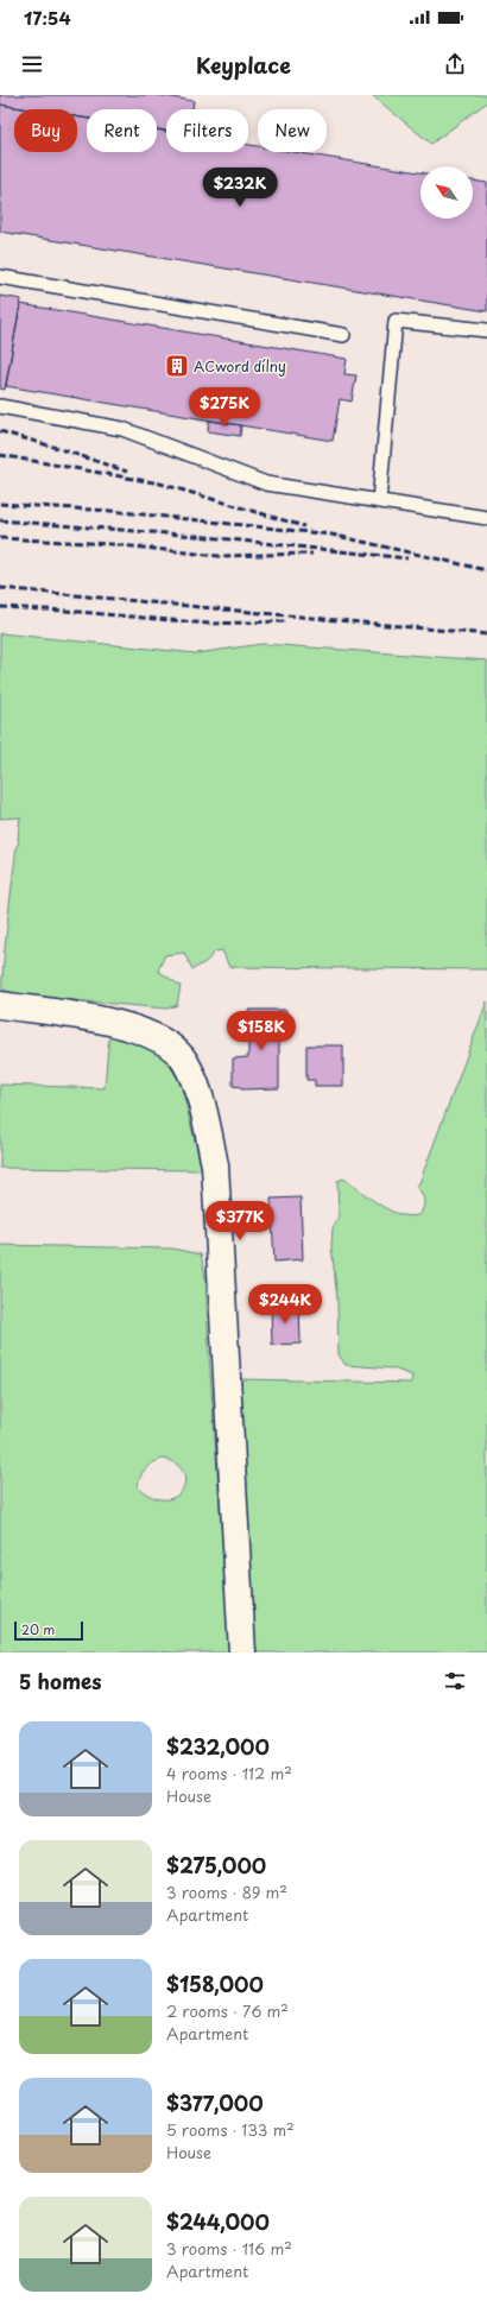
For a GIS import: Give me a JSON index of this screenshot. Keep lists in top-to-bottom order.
{
  "places": {
    "building": ["ACword dílny"]
  },
  "scale_bar": "20 m",
  "north": "top left",
  "page": {
    "status": "17:54",
    "header": "Keyplace",
    "chip": [
      "Buy",
      "Rent",
      "Filters",
      "New"
    ],
    "price": [
      "$232K",
      "$275K",
      "$158K",
      "$377K",
      "$244K"
    ],
    "scale": "20 m",
    "heading": "5 homes",
    "list": [
      {
        "name": "$232,000",
        "note": "4 rooms · 112 m² · House"
      },
      {
        "name": "$275,000",
        "note": "3 rooms · 89 m² · Apartment"
      },
      {
        "name": "$158,000",
        "note": "2 rooms · 76 m² · Apartment"
      },
      {
        "name": "$377,000",
        "note": "5 rooms · 133 m² · House"
      },
      {
        "name": "$244,000",
        "note": "3 rooms · 116 m² · Apartment"
      }
    ]
  }
}
